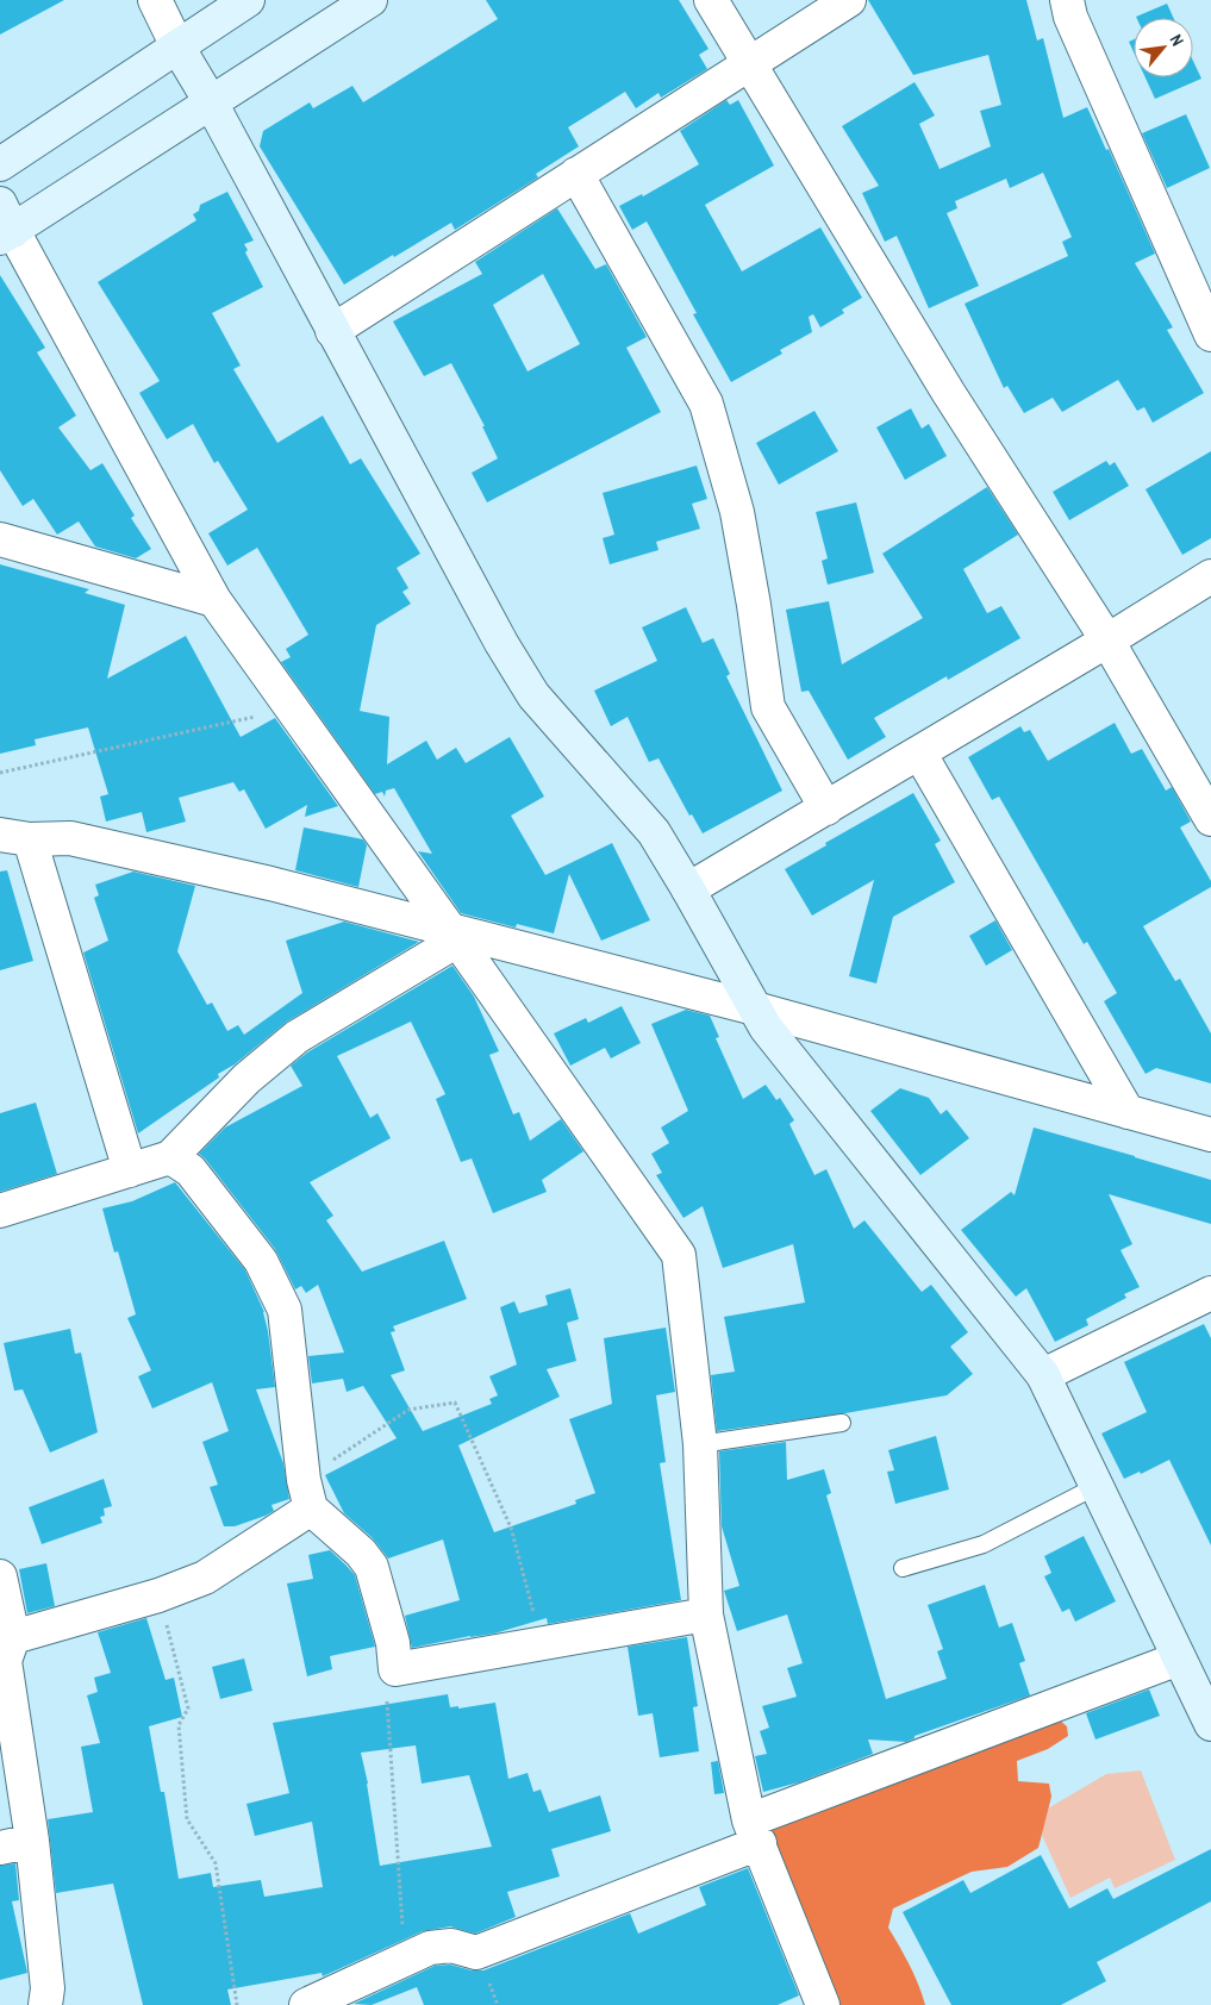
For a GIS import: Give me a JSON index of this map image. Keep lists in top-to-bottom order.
{
  "north": "top right"
}
